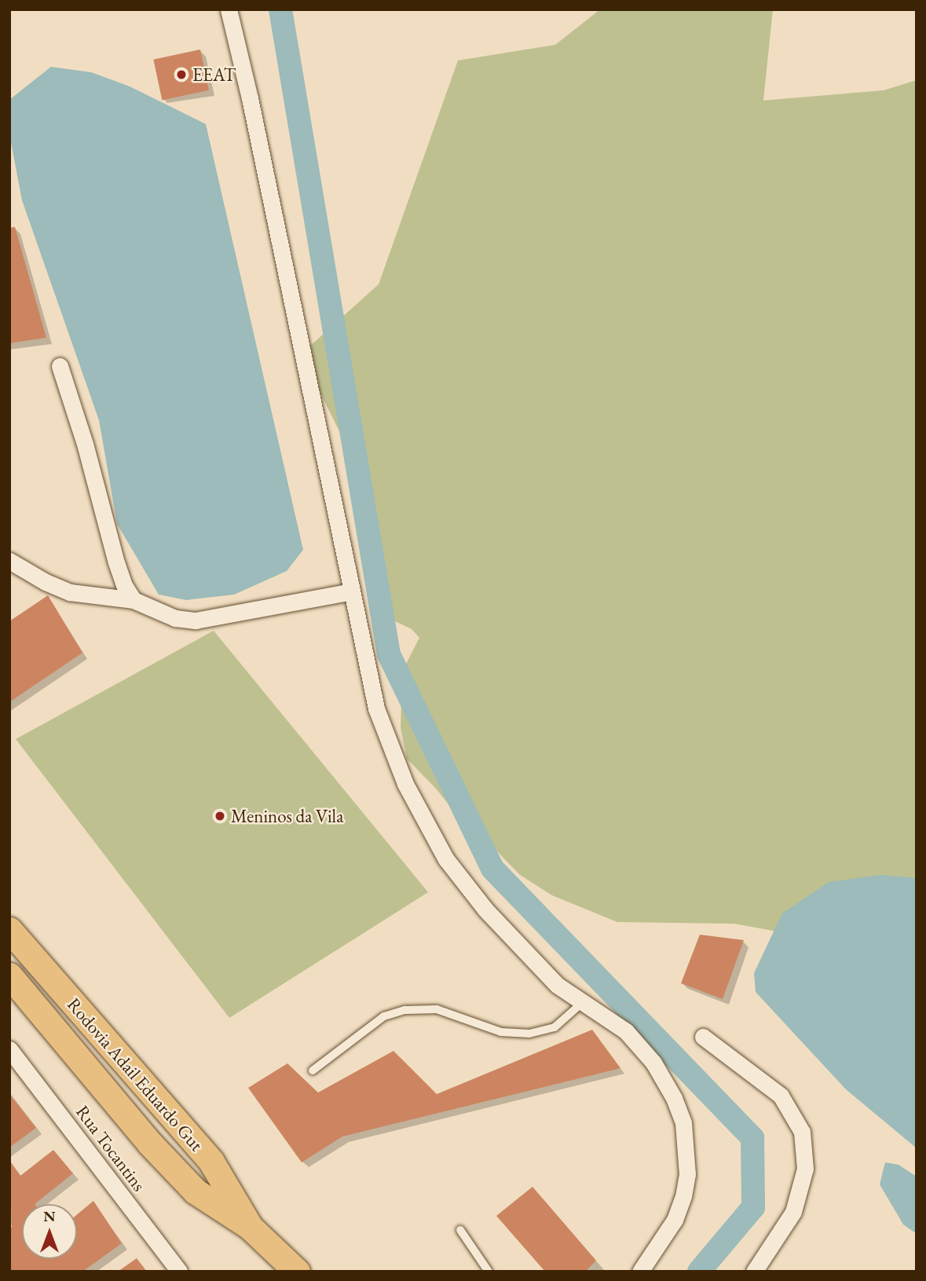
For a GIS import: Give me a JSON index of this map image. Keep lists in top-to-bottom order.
{
  "streets": {
    "main road": ["Rodovia Adail Eduardo Gut"],
    "street": ["Rua Tocantins"]
  },
  "places": ["EEAT", "Meninos da Vila"],
  "north": "top"
}
